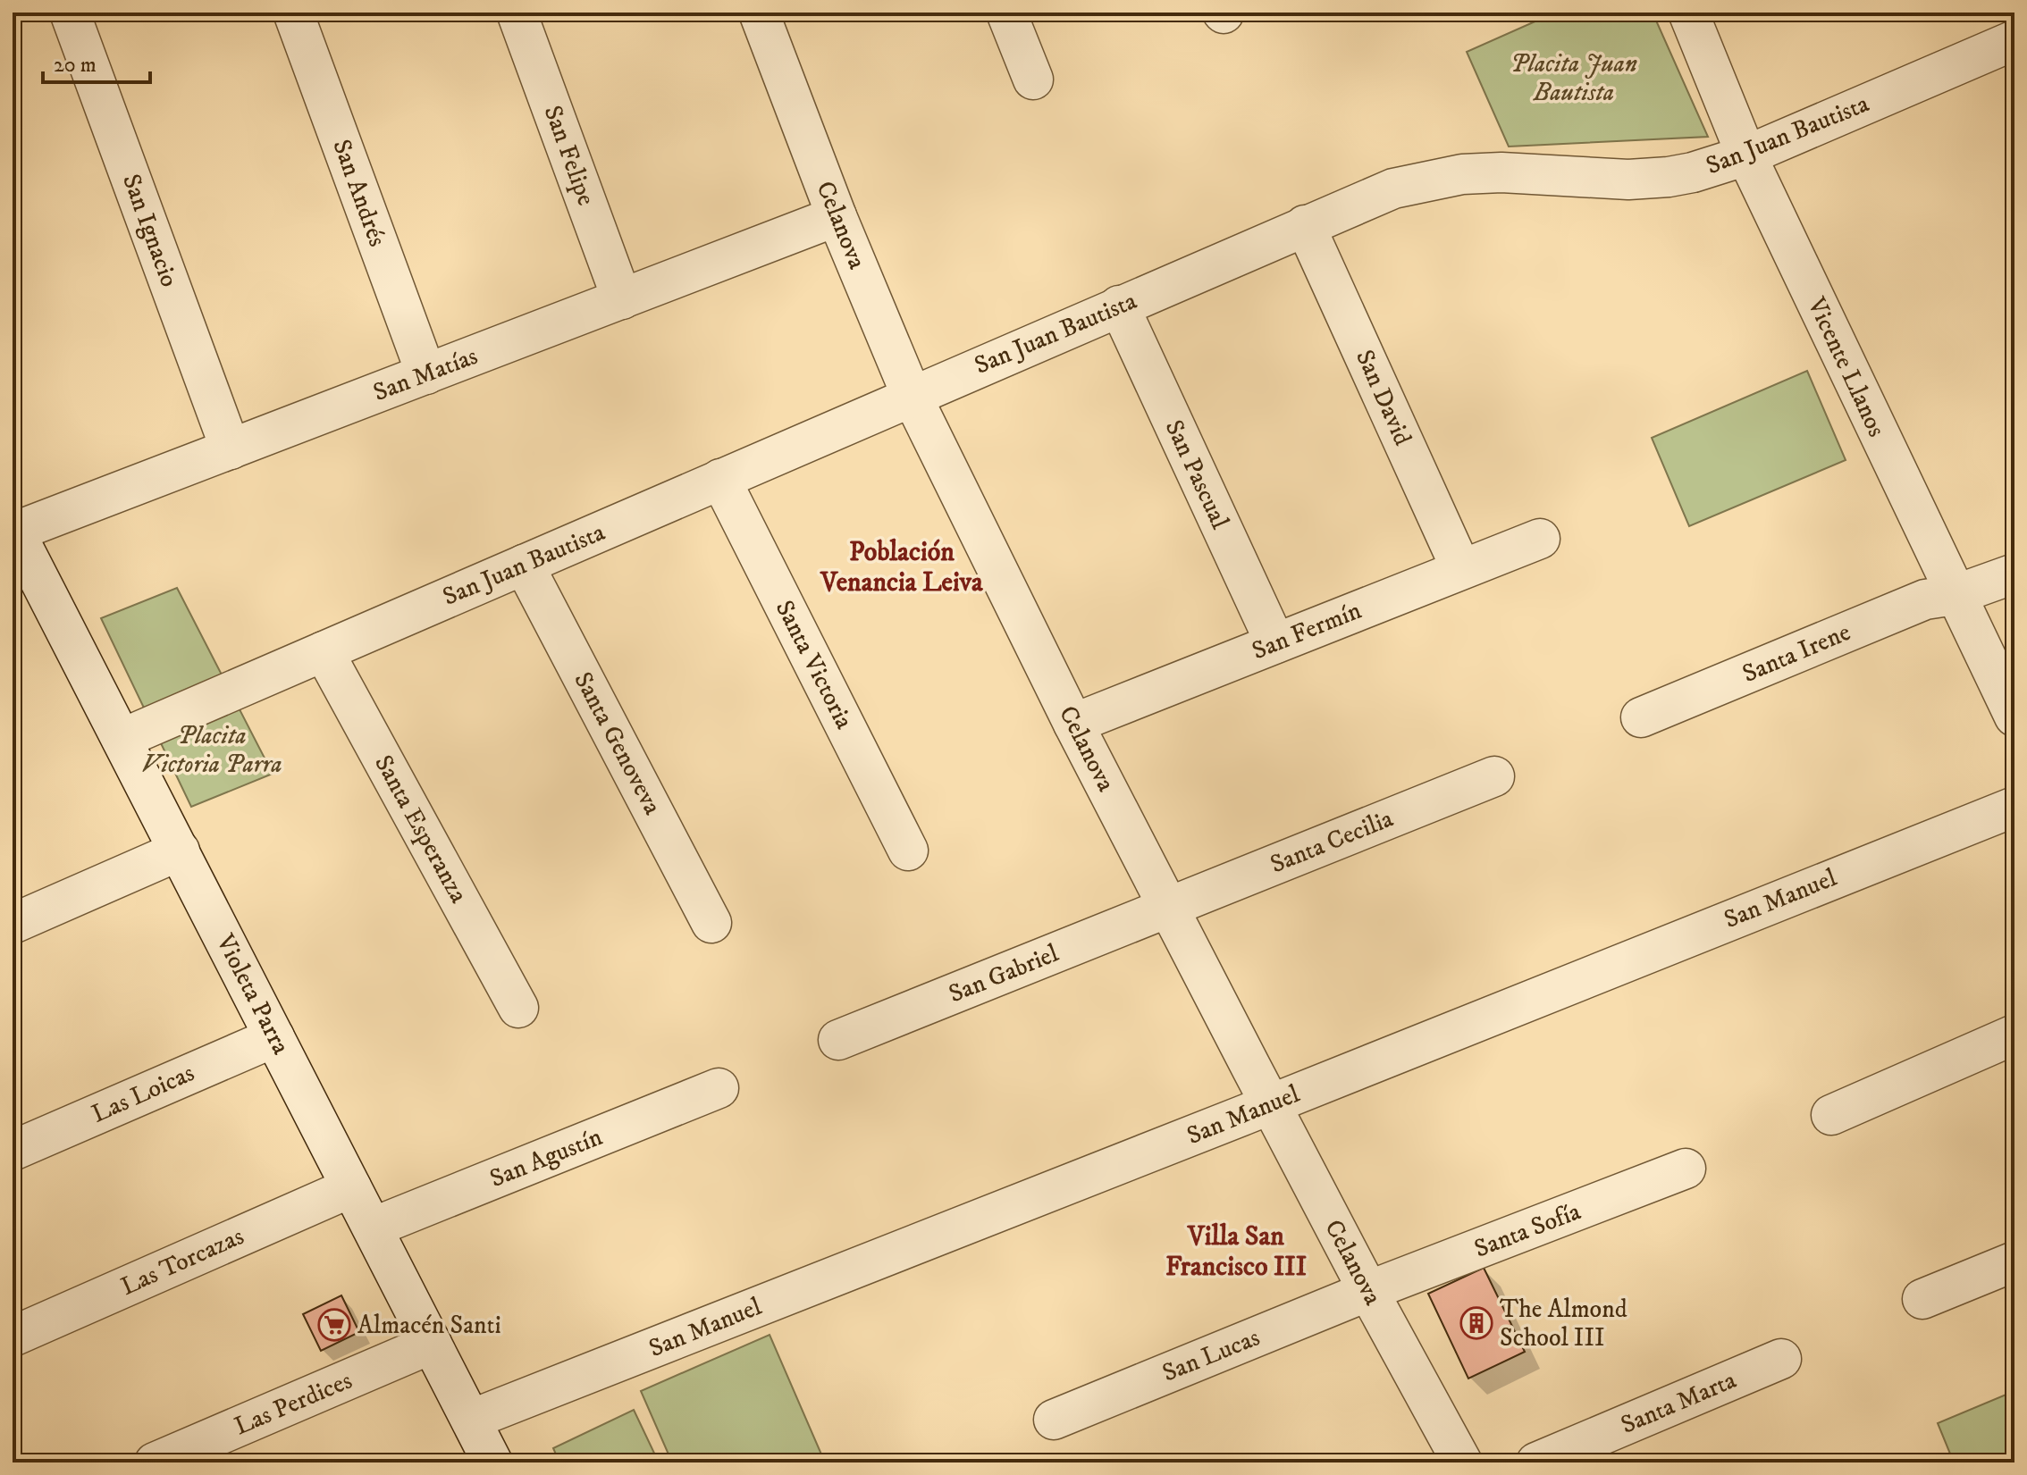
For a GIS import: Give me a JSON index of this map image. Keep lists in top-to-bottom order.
{
  "streets": {
    "street": [
      "San Juan Bautista",
      "San Felipe",
      "San Andrés",
      "Celanova",
      "San Ignacio",
      "Vicente Llanos",
      "San Matías",
      "San David",
      "San Pascual",
      "San Fermín",
      "Santa Irene",
      "Santa Victoria",
      "Santa Genoveva",
      "Santa Esperanza",
      "Santa Cecilia",
      "San Manuel",
      "San Gabriel",
      "Violeta Parra",
      "Las Loicas",
      "San Agustín",
      "Santa Sofía",
      "Las Torcazas",
      "San Lucas",
      "Santa Marta",
      "Las Perdices"
    ]
  },
  "crossings": [
    ["San Juan Bautista", "Celanova"],
    ["San Juan Bautista", "Vicente Llanos"],
    ["San Juan Bautista", "San David"],
    ["San Juan Bautista", "San Pascual"],
    ["San Juan Bautista", "Santa Victoria"],
    ["San Juan Bautista", "Santa Genoveva"],
    ["San Juan Bautista", "Santa Esperanza"],
    ["San Juan Bautista", "Violeta Parra"],
    ["San Felipe", "San Matías"],
    ["San Andrés", "San Matías"],
    ["Celanova", "San Matías"],
    ["Celanova", "San Fermín"],
    ["Celanova", "Santa Cecilia"],
    ["Celanova", "San Manuel"],
    ["Celanova", "San Gabriel"],
    ["Celanova", "Santa Sofía"],
    ["Celanova", "San Lucas"],
    ["San Ignacio", "San Matías"],
    ["Vicente Llanos", "Santa Irene"],
    ["San Matías", "Violeta Parra"],
    ["San David", "San Fermín"],
    ["San Pascual", "San Fermín"],
    ["Santa Cecilia", "San Gabriel"],
    ["San Manuel", "Violeta Parra"],
    ["Violeta Parra", "Las Loicas"],
    ["Violeta Parra", "San Agustín"],
    ["Violeta Parra", "Las Torcazas"],
    ["Violeta Parra", "Las Perdices"],
    ["Santa Sofía", "San Lucas"]
  ],
  "districts": ["Población Venancia Leiva", "Villa San Francisco III"],
  "parks": ["Placita Juan Bautista", "Placita Victoria Parra"],
  "places": {
    "building": ["The Almond School III"],
    "supermarket": ["Almacén Santi"]
  },
  "scale_bar": "20 m"
}
